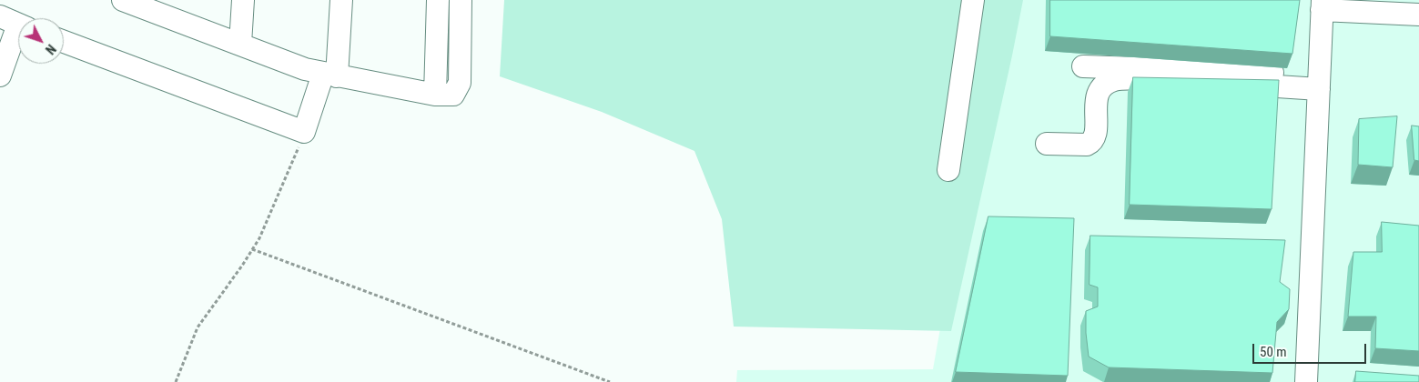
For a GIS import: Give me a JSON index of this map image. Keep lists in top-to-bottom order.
{
  "scale_bar": "50 m",
  "north": "bottom right"
}
